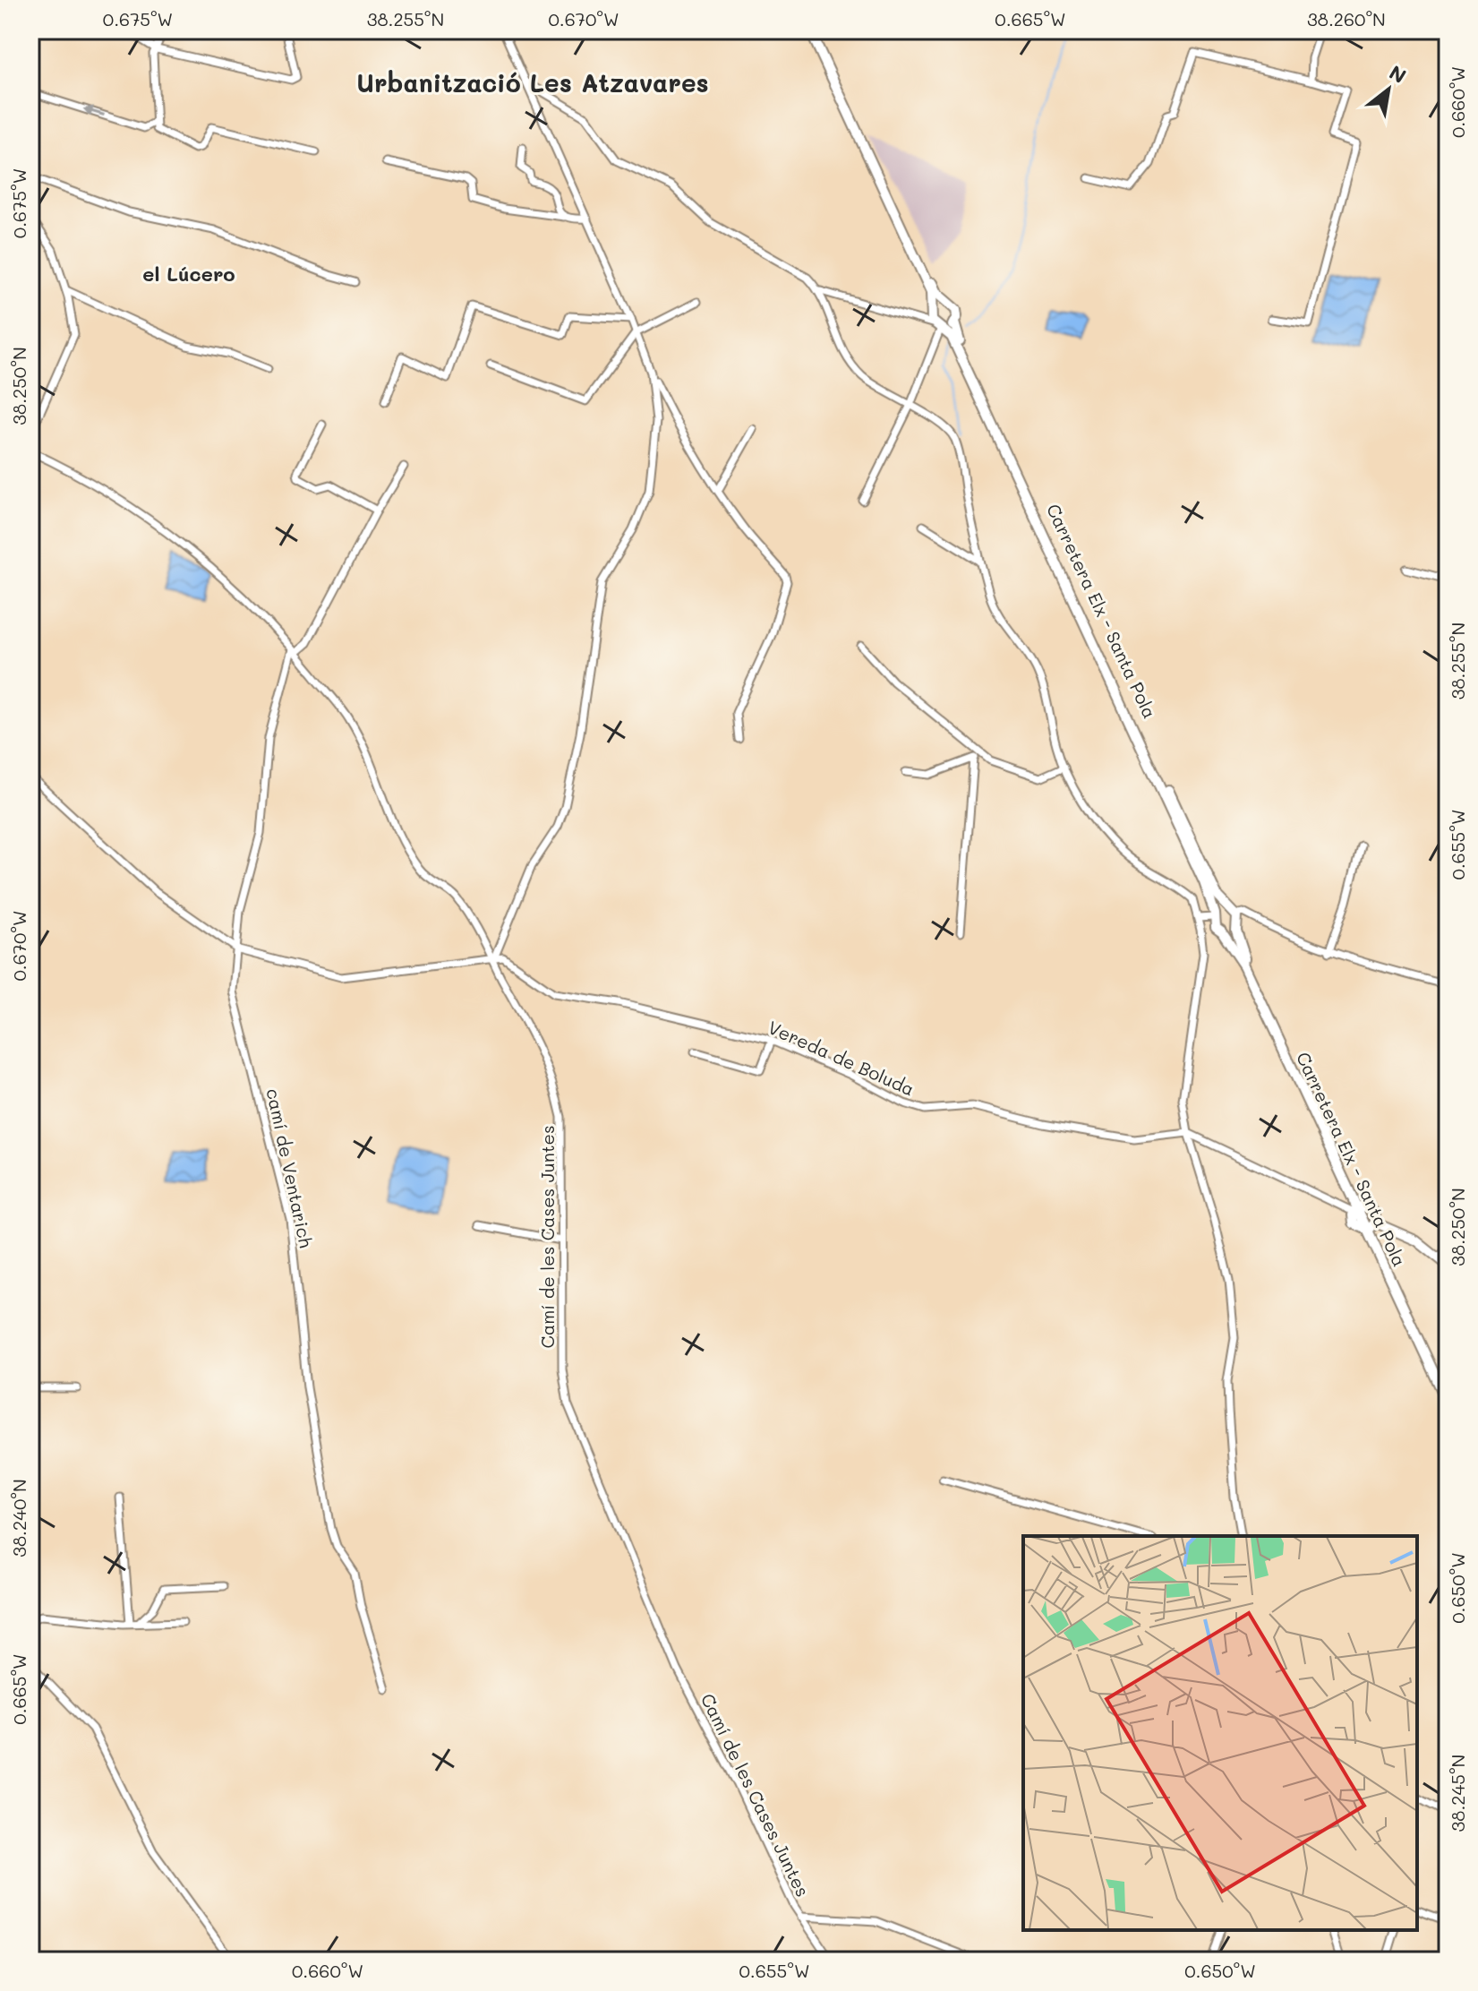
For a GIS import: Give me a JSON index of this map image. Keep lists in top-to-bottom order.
{
  "streets": {
    "main road": ["Carretera Elx - Santa Pola"],
    "street": ["Vereda de Boluda", "camí de Ventarich", "Camí de les Cases Juntes"]
  },
  "crossings": [
    ["Vereda de Boluda", "Camí de les Cases Juntes"],
    ["camí de Ventarich", "Camí de les Cases Juntes"]
  ],
  "districts": ["Urbanització Les Atzavares", "el Lúcero"],
  "north": "top right",
  "coordinates": [
    "0.675°W",
    "38.255°N",
    "0.670°W",
    "0.665°W",
    "38.260°N",
    "0.660°W",
    "38.250°N",
    "0.655°W",
    "38.240°N",
    "0.650°W",
    "38.245°N"
  ]
}
